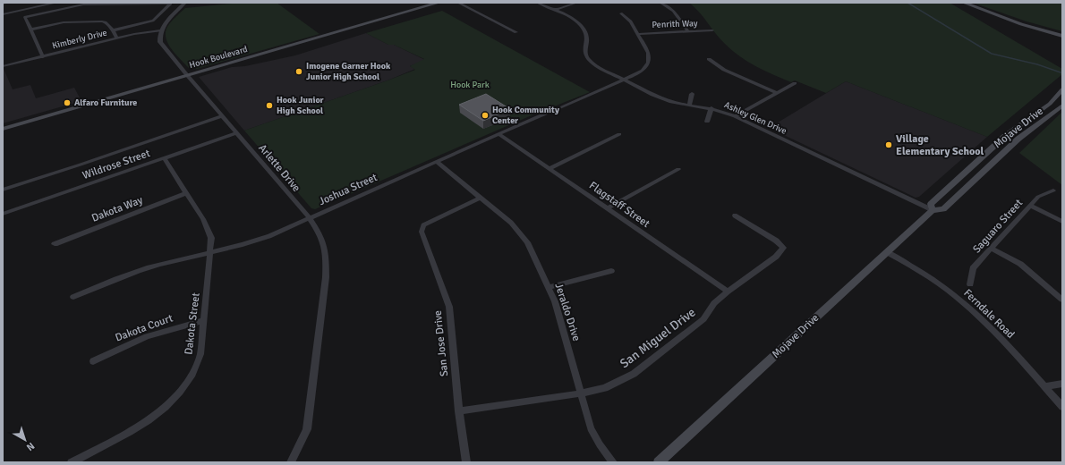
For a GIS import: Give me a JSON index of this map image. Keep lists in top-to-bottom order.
{
  "streets": {
    "main road": ["Hook Boulevard", "Mojave Drive"],
    "street": [
      "Penrith Way",
      "Kimberly Drive",
      "Ashley Glen Drive",
      "Wildrose Street",
      "Arlette Drive",
      "Joshua Street",
      "Flagstaff Street",
      "Dakota Way",
      "Saguaro Street",
      "Jeraldo Drive",
      "Ferndale Road",
      "Dakota Street",
      "Dakota Court",
      "San Miguel Drive",
      "San Jose Drive"
    ]
  },
  "crossings": [
    ["Penrith Way", "Joshua Street"],
    ["Kimberly Drive", "Arlette Drive"],
    ["Hook Boulevard", "Arlette Drive"],
    ["Ashley Glen Drive", "Mojave Drive"],
    ["Ashley Glen Drive", "Joshua Street"],
    ["Mojave Drive", "Ferndale Road"],
    ["Wildrose Street", "Arlette Drive"],
    ["Wildrose Street", "Dakota Street"],
    ["Arlette Drive", "Joshua Street"],
    ["Joshua Street", "Flagstaff Street"],
    ["Joshua Street", "Jeraldo Drive"],
    ["Joshua Street", "Dakota Street"],
    ["Flagstaff Street", "San Miguel Drive"],
    ["Dakota Way", "Dakota Street"],
    ["Jeraldo Drive", "San Miguel Drive"],
    ["Jeraldo Drive", "San Jose Drive"],
    ["Dakota Street", "Dakota Court"],
    ["San Miguel Drive", "San Jose Drive"]
  ],
  "parks": ["Hook Park"],
  "places": [
    "Imogene Garner Hook Junior High School",
    "Alfaro Furniture",
    "Hook Junior High School",
    "Hook Community Center",
    "Village Elementary School"
  ],
  "north": "bottom right"
}
